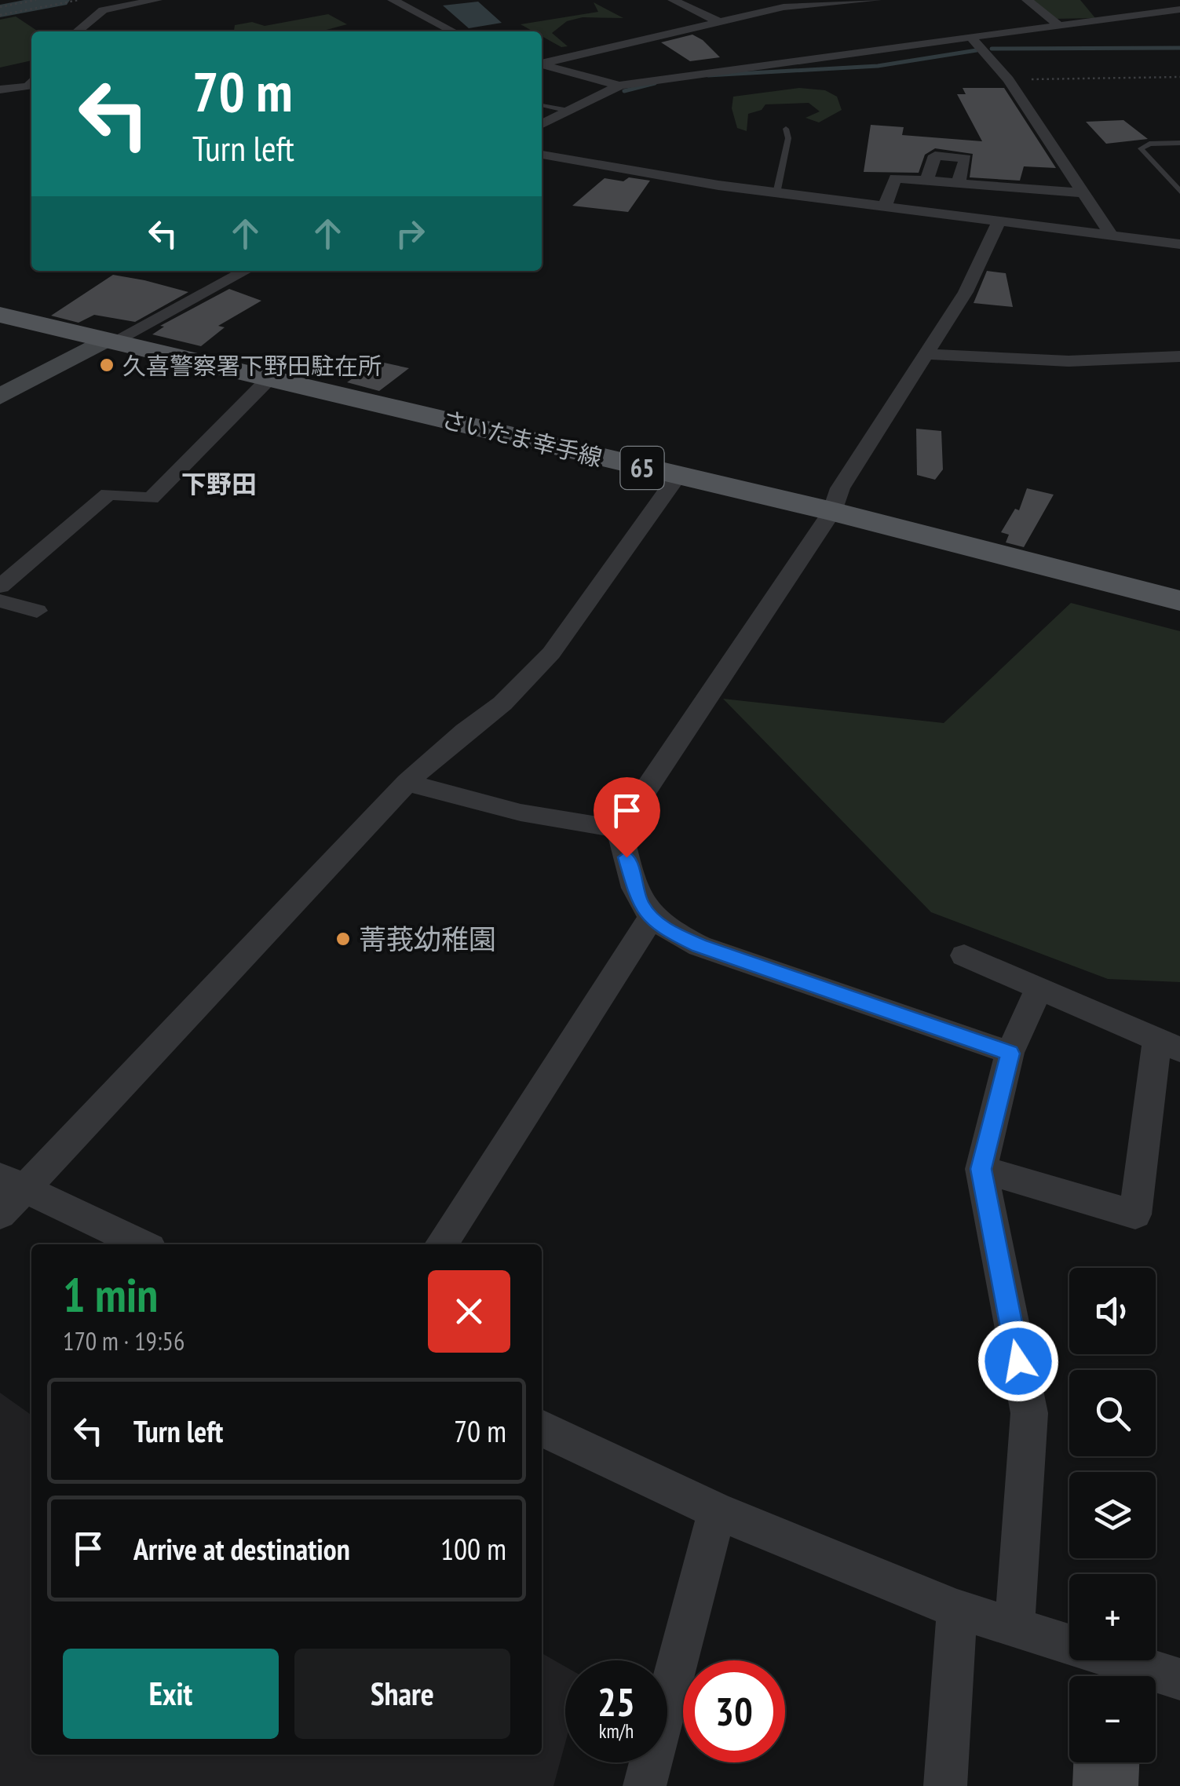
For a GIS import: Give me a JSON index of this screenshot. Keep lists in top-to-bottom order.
{
  "streets": {
    "main road": ["さいたま幸手線", "65"]
  },
  "districts": ["下野田"],
  "places": ["久喜警察署下野田駐在所", "菁莪幼稚園"],
  "page": {
    "turn": ["70 m", "Turn left"],
    "heading": ["1 min", "170 m · 19:56"],
    "map_buttons": ["+", "−"],
    "list": [
      {
        "name": "Turn left",
        "value": "70 m"
      },
      {
        "name": "Arrive at destination",
        "value": "100 m"
      }
    ],
    "buttons": ["Exit", "Share"],
    "speed": "25 km/h",
    "limit": "30"
  }
}
